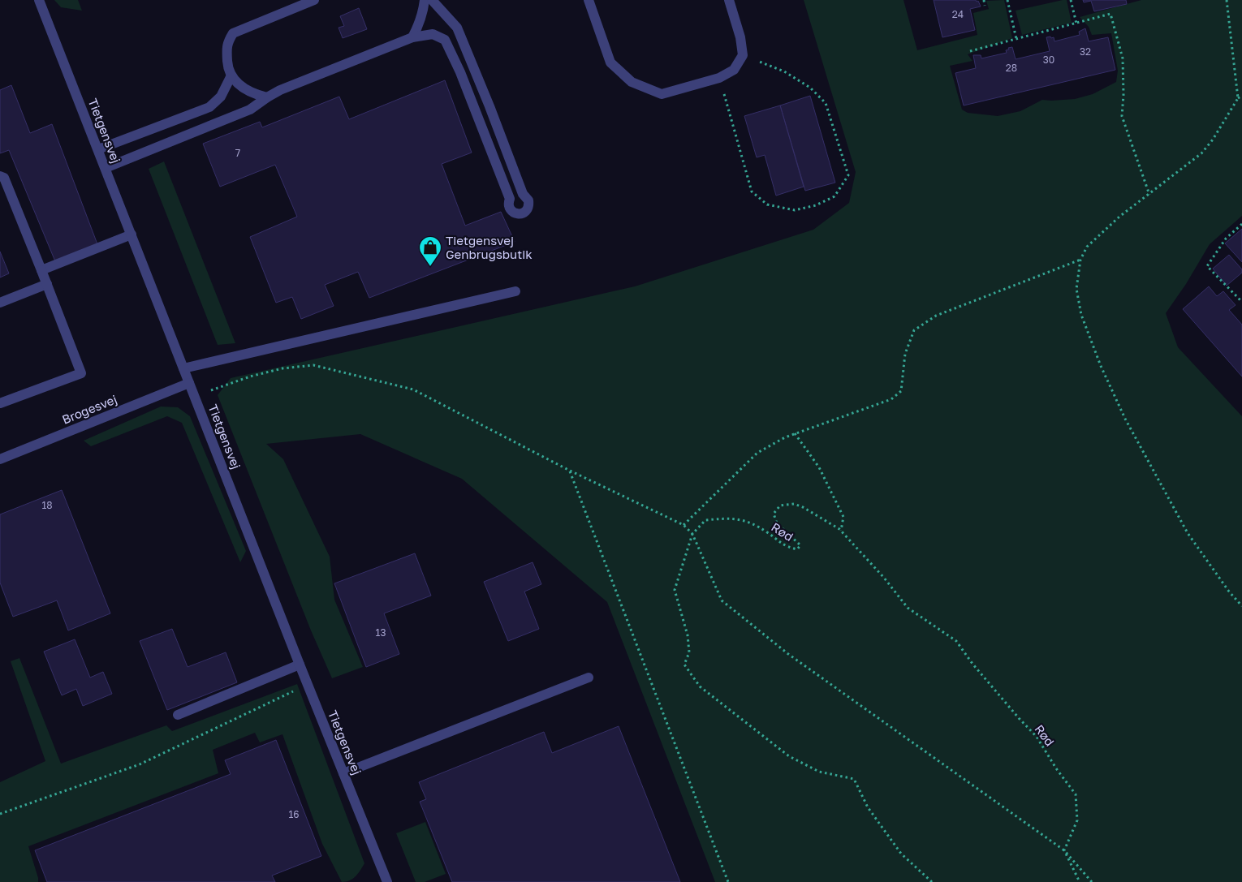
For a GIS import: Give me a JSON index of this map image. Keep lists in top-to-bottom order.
{
  "streets": {
    "street": ["Tietgensvej", "Brogesvej"],
    "path": ["Rød"]
  },
  "crossings": [
    ["Tietgensvej", "Brogesvej"]
  ],
  "places": {
    "shop": ["Tietgensvej Genbrugsbutik"]
  },
  "house_numbers": [
    "24",
    "32",
    "30",
    "28",
    "7",
    "18",
    "13",
    "16"
  ]
}
